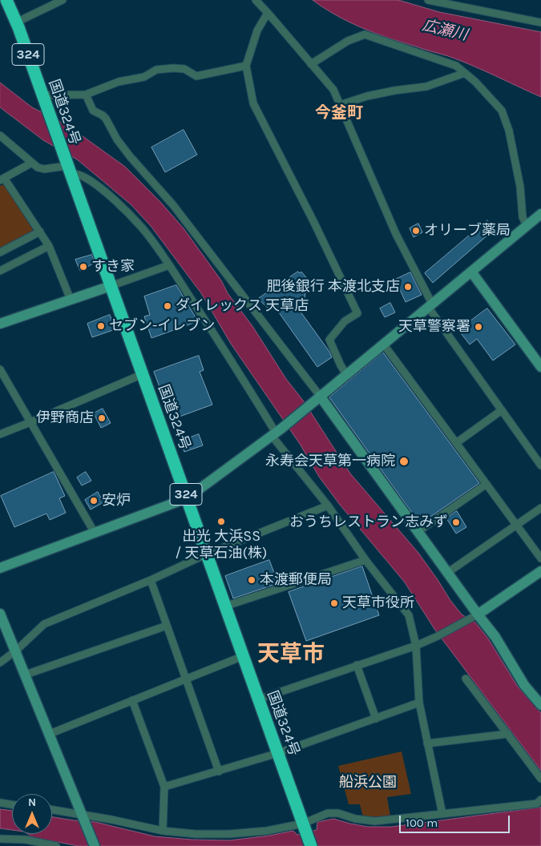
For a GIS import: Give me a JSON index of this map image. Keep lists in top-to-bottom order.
{
  "streets": {
    "highway": ["324", "国道324号"]
  },
  "districts": ["今釜町", "天草市"],
  "water": ["広瀬川"],
  "parks": ["船浜公園"],
  "places": [
    "オリーブ薬局",
    "すき家",
    "肥後銀行 本渡北支店",
    "ダイレックス 天草店",
    "セブン-イレブン",
    "天草警察署",
    "伊野商店",
    "永寿会天草第一病院",
    "安炉",
    "出光 大浜SS / 天草石油(株)",
    "おうちレストラン志みず",
    "本渡郵便局",
    "天草市役所"
  ],
  "scale_bar": "100 m",
  "north": "top"
}
